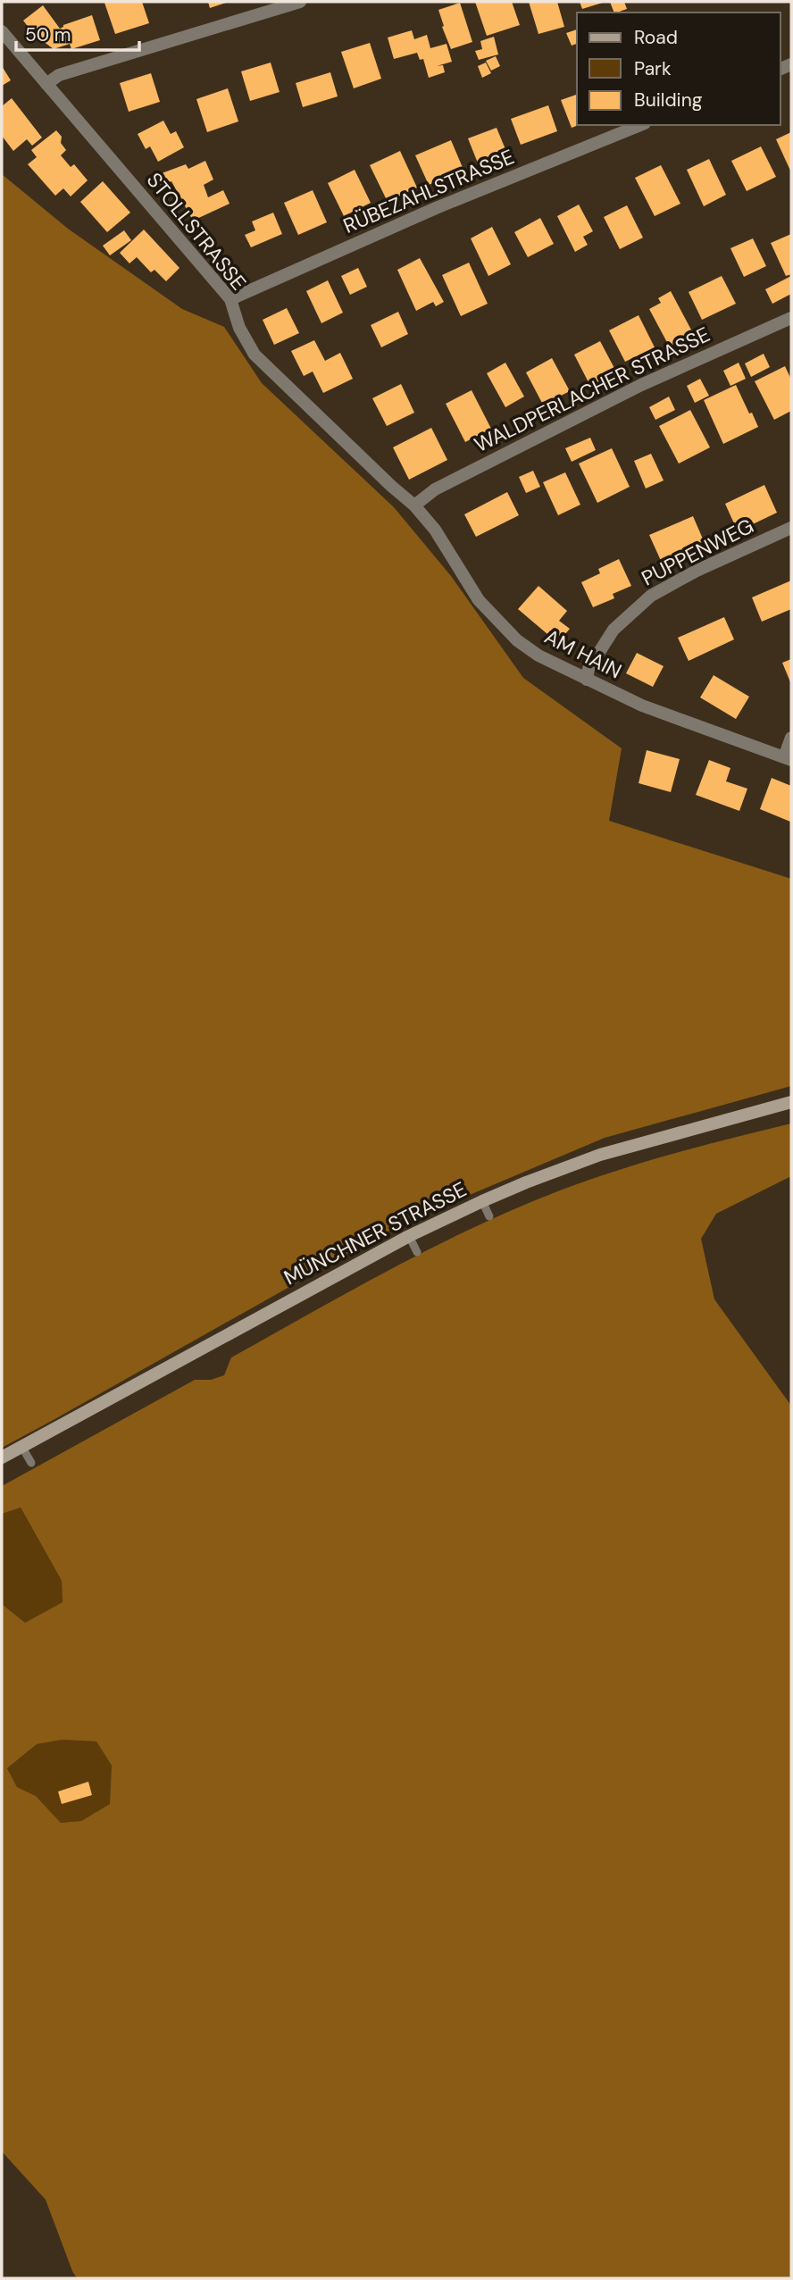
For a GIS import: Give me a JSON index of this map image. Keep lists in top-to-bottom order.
{
  "streets": {
    "main road": ["MÜNCHNER STRASSE"],
    "street": [
      "RÜBEZAHLSTRASSE",
      "STOLLSTRASSE",
      "WALDPERLACHER STRASSE",
      "PUPPENWEG",
      "AM HAIN"
    ]
  },
  "crossings": [
    ["RÜBEZAHLSTRASSE", "STOLLSTRASSE"],
    ["STOLLSTRASSE", "WALDPERLACHER STRASSE"],
    ["STOLLSTRASSE", "AM HAIN"],
    ["WALDPERLACHER STRASSE", "AM HAIN"],
    ["PUPPENWEG", "AM HAIN"]
  ],
  "legend": ["Road", "Park", "Building"],
  "scale_bar": "50 m"
}
